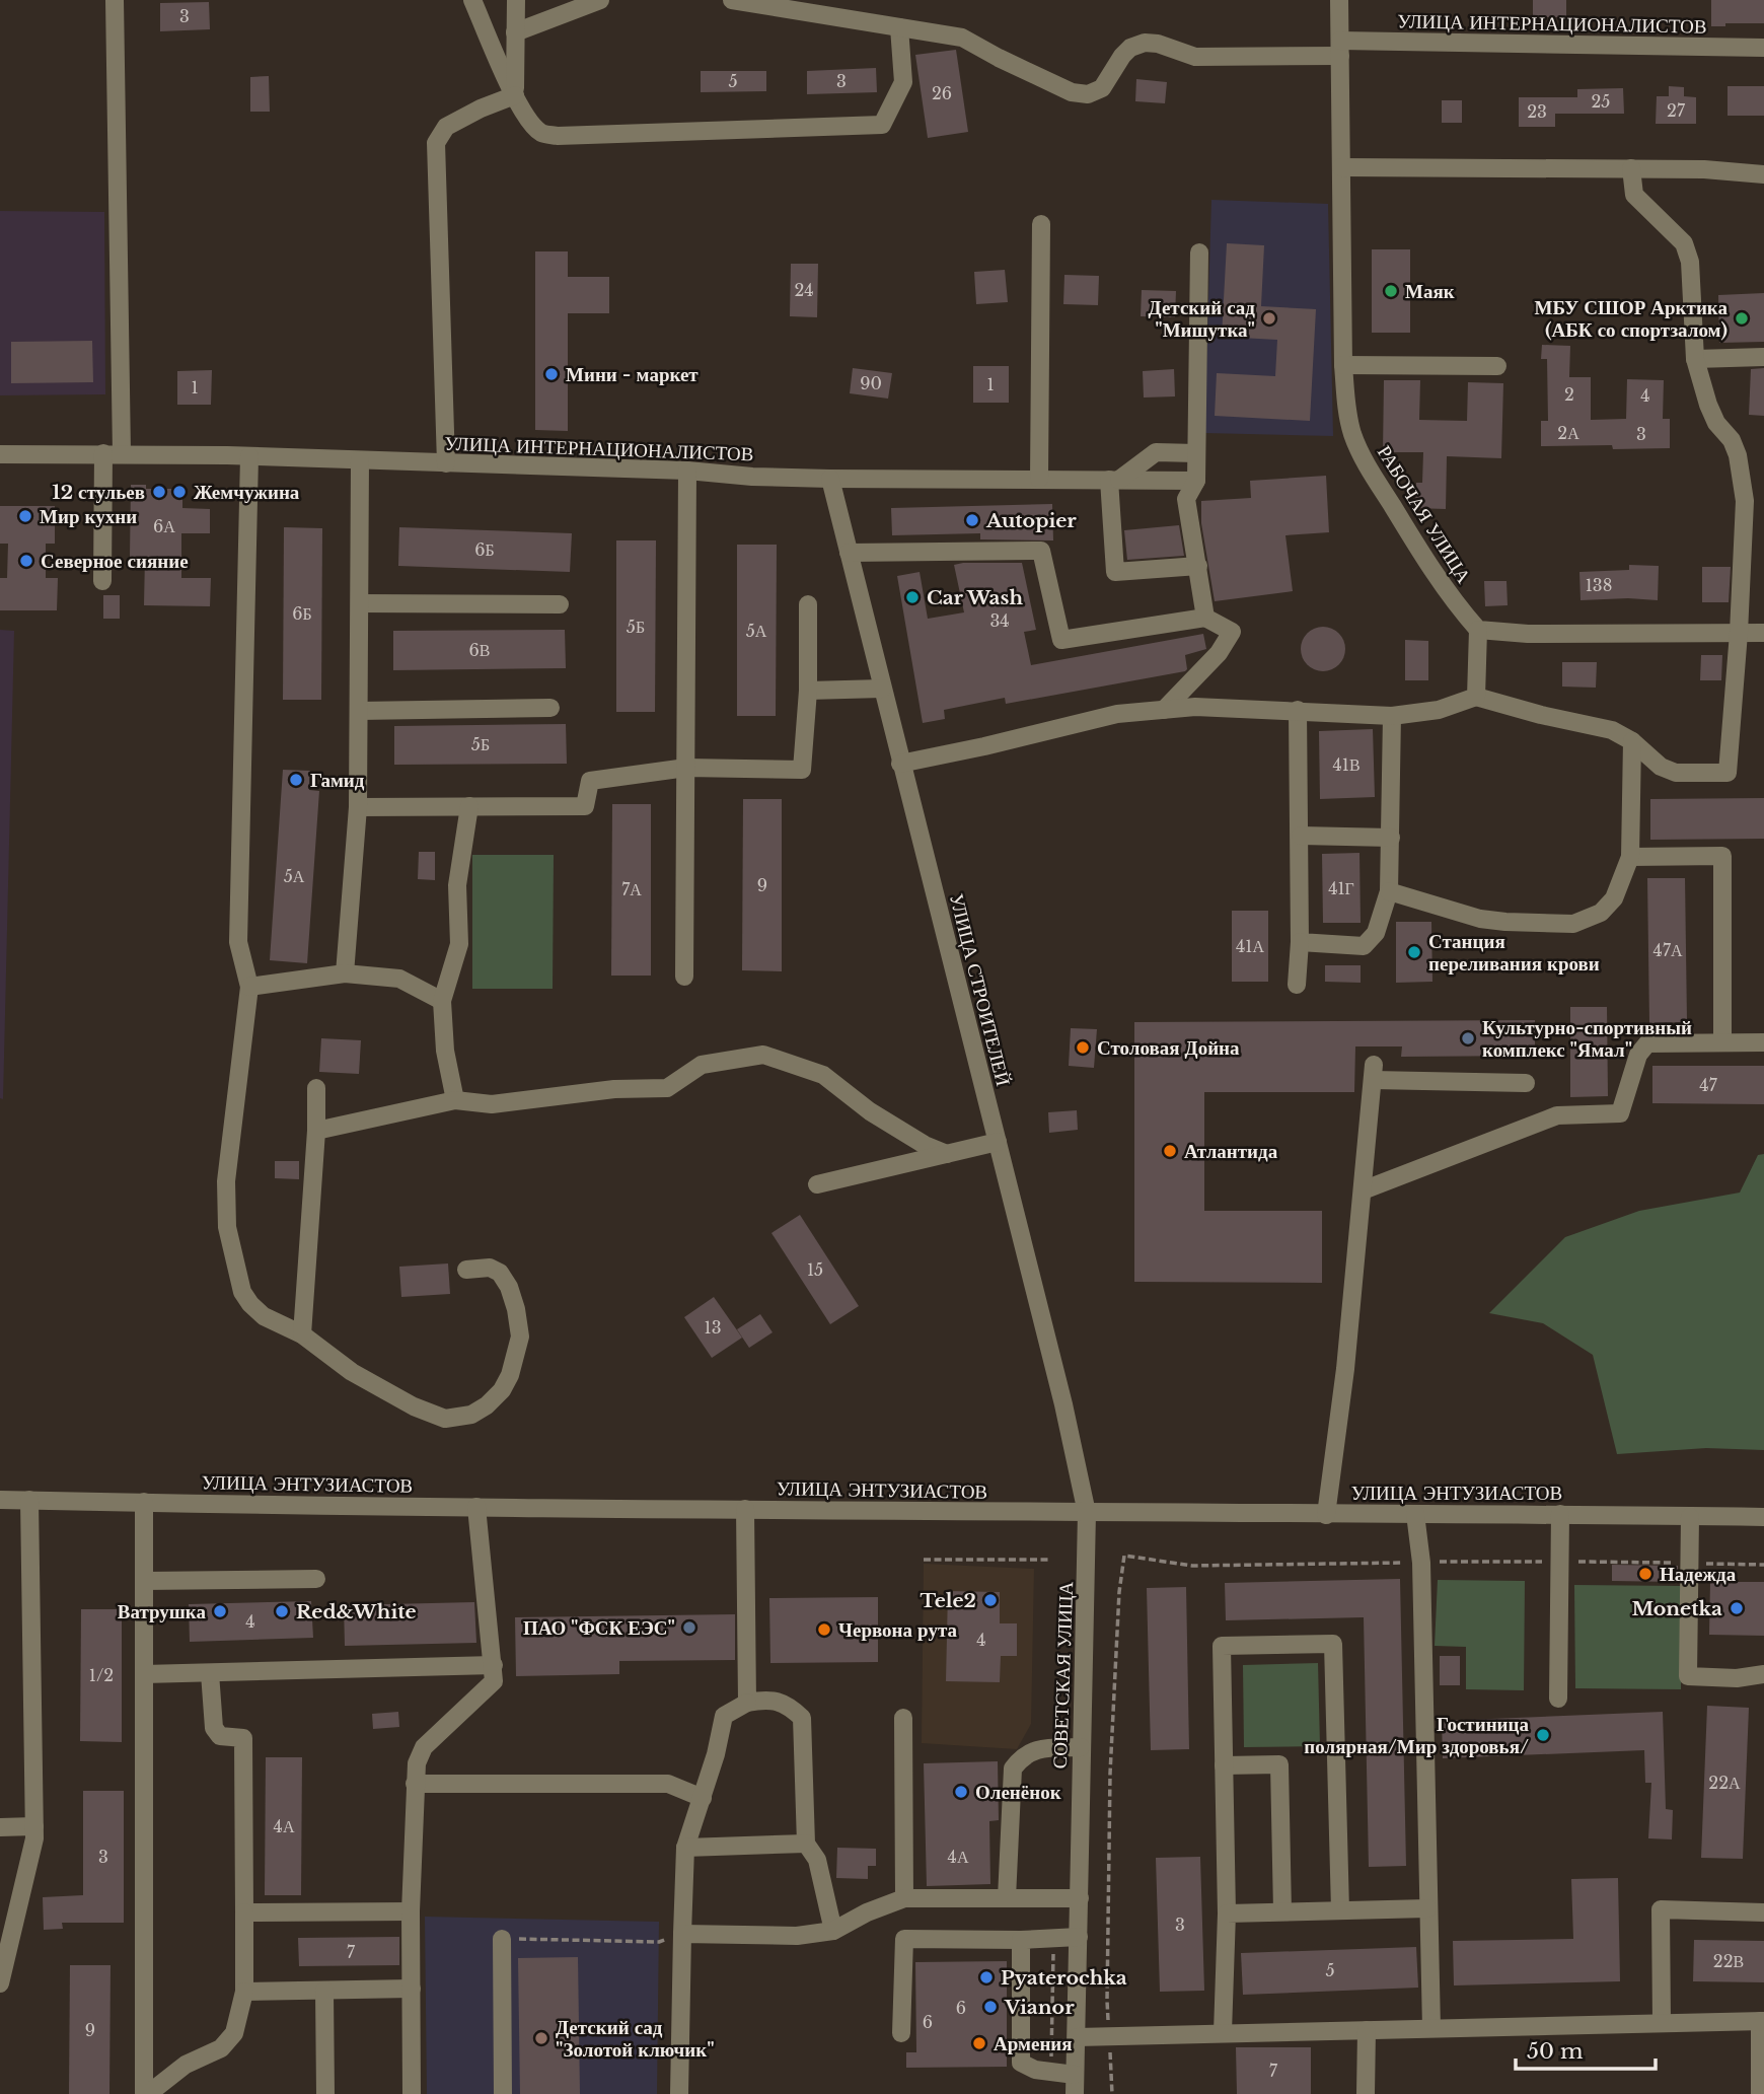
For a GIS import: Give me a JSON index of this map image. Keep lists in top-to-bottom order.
{
  "streets": {
    "street": [
      "УЛИЦА ИНТЕРНАЦИОНАЛИСТОВ",
      "РАБОЧАЯ УЛИЦА",
      "УЛИЦА СТРОИТЕЛЕЙ",
      "УЛИЦА ЭНТУЗИАСТОВ",
      "СОВЕТСКАЯ УЛИЦА"
    ]
  },
  "crossings": [
    ["УЛИЦА ИНТЕРНАЦИОНАЛИСТОВ", "РАБОЧАЯ УЛИЦА"],
    ["УЛИЦА ИНТЕРНАЦИОНАЛИСТОВ", "УЛИЦА СТРОИТЕЛЕЙ"],
    ["УЛИЦА СТРОИТЕЛЕЙ", "УЛИЦА ЭНТУЗИАСТОВ"],
    ["УЛИЦА СТРОИТЕЛЕЙ", "СОВЕТСКАЯ УЛИЦА"],
    ["УЛИЦА ЭНТУЗИАСТОВ", "СОВЕТСКАЯ УЛИЦА"]
  ],
  "places": [
    "Маяк",
    "Детский сад \"Мишутка\"",
    "МБУ СШОР Арктика (АБК со спортзалом)",
    "Мини - маркет",
    "12 стульев",
    "Жемчужина",
    "Мир кухни",
    "Autopier",
    "Северное сияние",
    "Car Wash",
    "Гамид",
    "Станция переливания крови",
    "Культурно-спортивный комплекс \"Ямал\"",
    "Столовая Дойна",
    "Атлантида",
    "Надежда",
    "Tele2",
    "Monetka",
    "Ватрушка",
    "Red&White",
    "ПАО \"ФСК ЕЭС\"",
    "Червона рута",
    "Гостиница полярная/Мир здоровья/",
    "Оленёнок",
    "Pyaterochka",
    "Vianor",
    "Детский сад \"Золотой ключик\"",
    "Армения"
  ],
  "house_numbers": [
    "3",
    "5",
    "3",
    "26",
    "25",
    "27",
    "23",
    "24",
    "90",
    "1",
    "1",
    "2",
    "4",
    "2А",
    "3",
    "6А",
    "6Б",
    "138",
    "6Б",
    "34",
    "5Б",
    "5А",
    "6В",
    "5Б",
    "41В",
    "5А",
    "9",
    "41Г",
    "7А",
    "41А",
    "47А",
    "47",
    "15",
    "13",
    "4",
    "4",
    "1/2",
    "22А",
    "4А",
    "3",
    "4А",
    "3",
    "7",
    "22В",
    "5",
    "6",
    "6",
    "9",
    "7"
  ],
  "scale_bar": "50 m"
}
